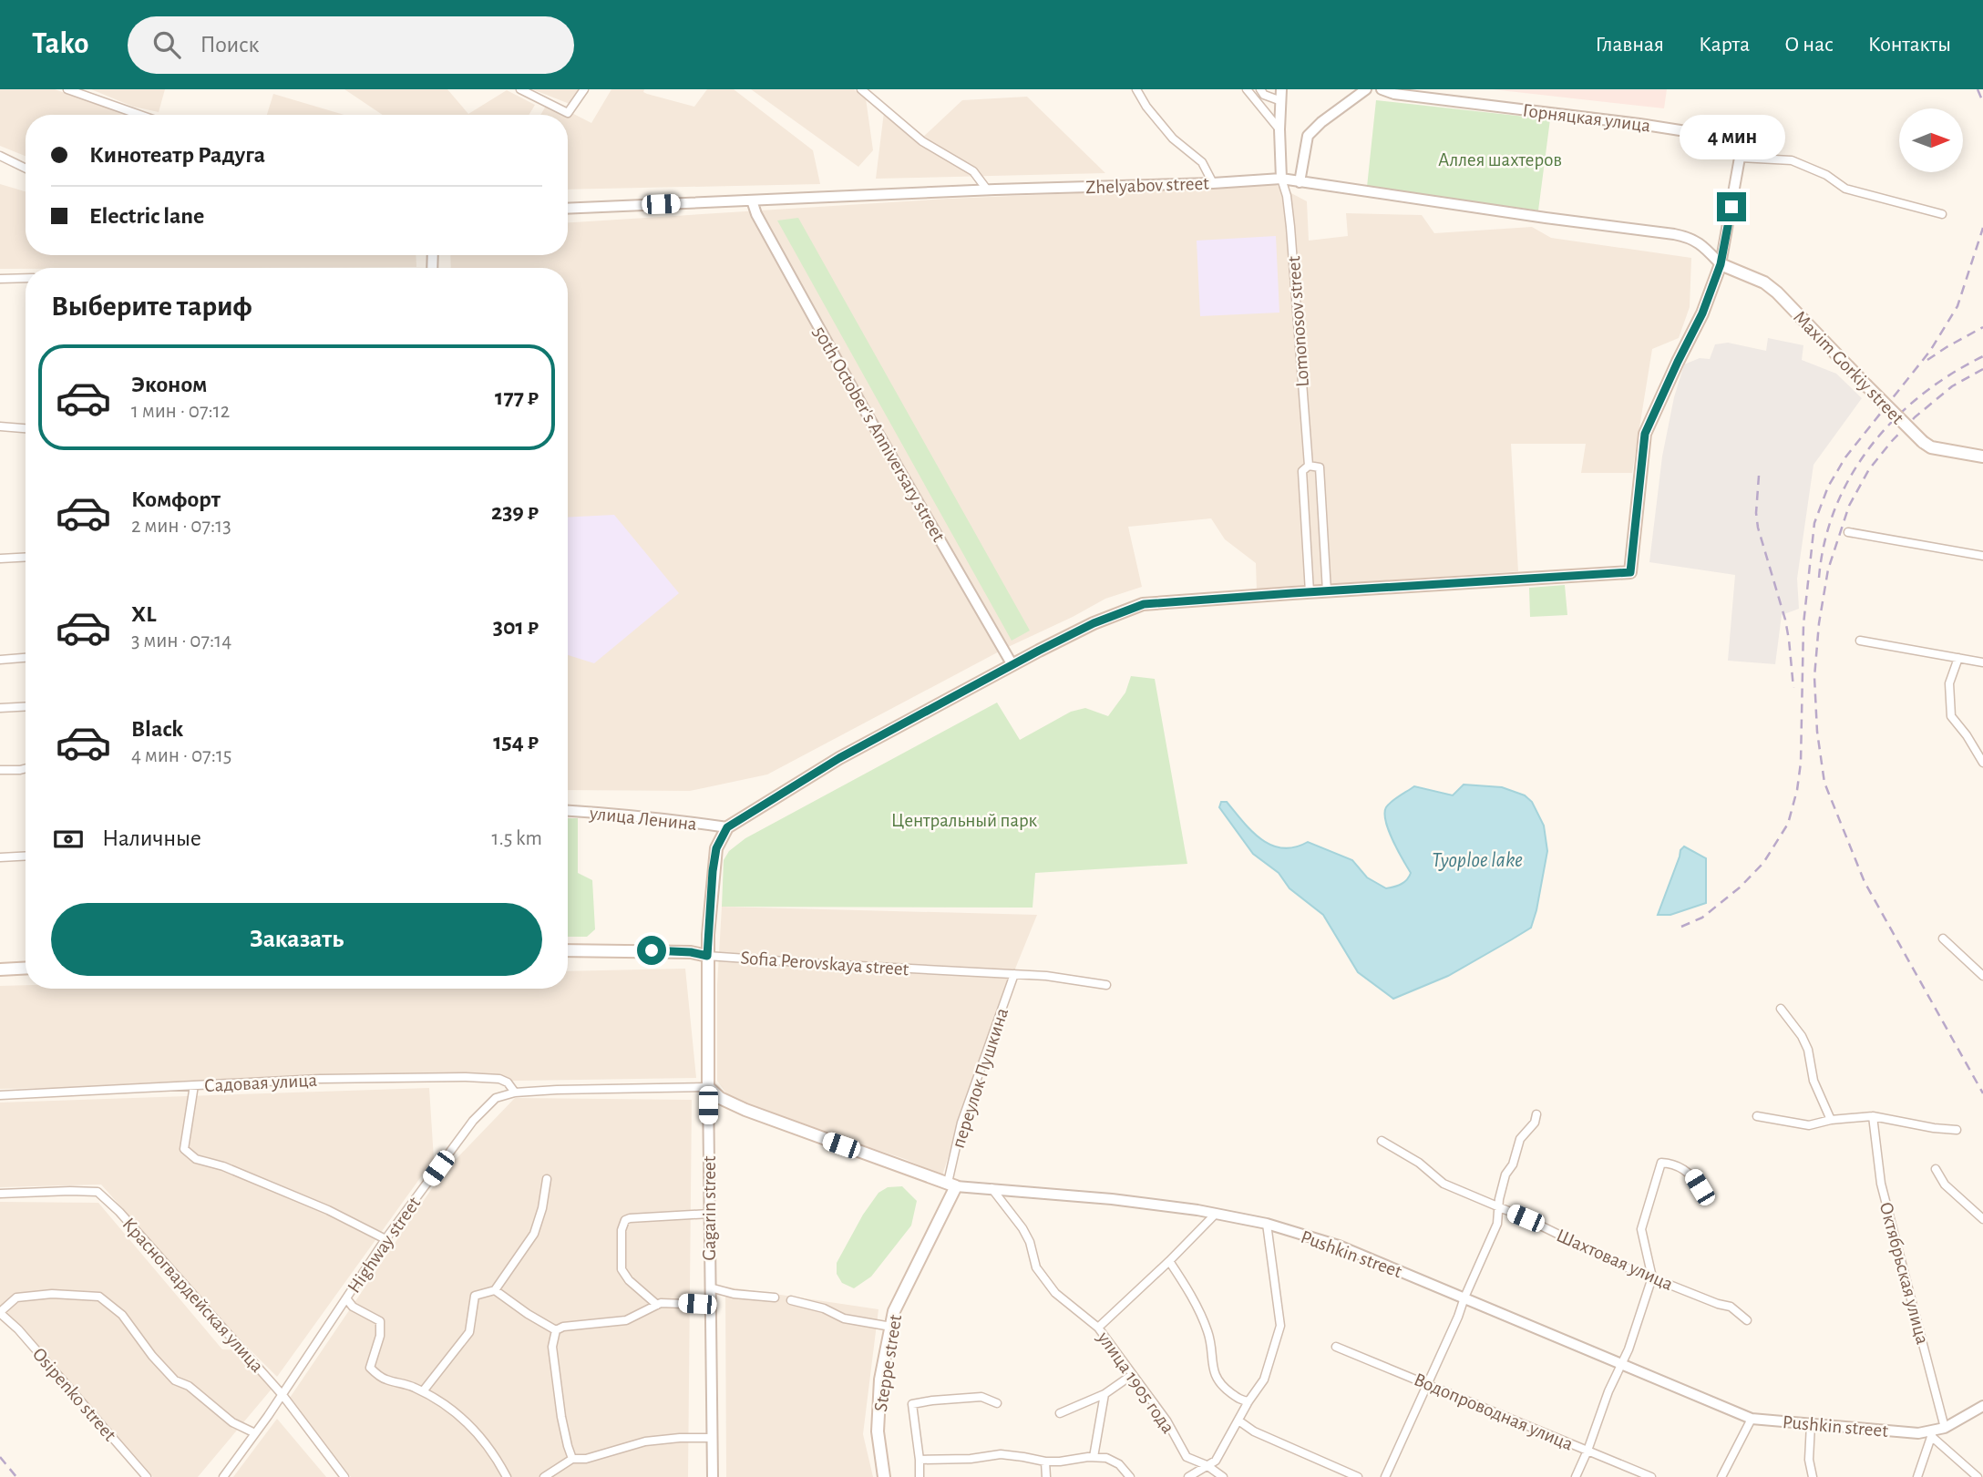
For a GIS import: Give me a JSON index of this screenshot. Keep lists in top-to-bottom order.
{
  "streets": {
    "main road": [
      "Maxim Gorkiy street",
      "Sofia Perovskaya street",
      "Gagarin street",
      "Pushkin street",
      "Steppe street"
    ],
    "street": [
      "Горняцкая улица",
      "Zhelyabov street",
      "Lomonosov street",
      "50th October's Anniversary street",
      "улица Ленина",
      "переулок Пушкина",
      "Садовая улица",
      "Highway street",
      "Шахтовая улица",
      "Октябрьская улица",
      "Красногвардейская улица",
      "улица 1905 года",
      "Osipenko street",
      "Водопроводная улица"
    ]
  },
  "crossings": [
    ["Zhelyabov street", "Lomonosov street"],
    ["Zhelyabov street", "Maxim Gorkiy street"],
    ["Zhelyabov street", "50th October's Anniversary street"],
    ["улица Ленина", "Gagarin street"],
    ["Sofia Perovskaya street", "переулок Пушкина"],
    ["Sofia Perovskaya street", "Gagarin street"],
    ["переулок Пушкина", "Pushkin street"],
    ["переулок Пушкина", "Steppe street"],
    ["Садовая улица", "Highway street"],
    ["Gagarin street", "Highway street"],
    ["Gagarin street", "Pushkin street"],
    ["Highway street", "Pushkin street"],
    ["Highway street", "Красногвардейская улица"],
    ["Pushkin street", "Октябрьская улица"],
    ["Pushkin street", "Steppe street"],
    ["Pushkin street", "улица 1905 года"]
  ],
  "water": ["Tyoploe lake"],
  "parks": ["Аллея шахтеров", "Центральный парк"],
  "north": "right",
  "page": {
    "header": "Tako",
    "search": "Поиск",
    "nav": [
      "Главная",
      "Карта",
      "О нас",
      "Контакты"
    ],
    "bubble": "4 мин",
    "banner": ["Кинотеатр Радуга", "Electric lane"],
    "heading": "Выберите тариф",
    "list": [
      {
        "name": "Эконом",
        "note": "1 мин · 07:12",
        "value": "177 ₽"
      },
      {
        "name": "Комфорт",
        "note": "2 мин · 07:13",
        "value": "239 ₽"
      },
      {
        "name": "XL",
        "note": "3 мин · 07:14",
        "value": "301 ₽"
      },
      {
        "name": "Black",
        "note": "4 мин · 07:15",
        "value": "154 ₽"
      }
    ],
    "pay": ["Наличные", "1.5 km"],
    "buttons": "Заказать"
  }
}
